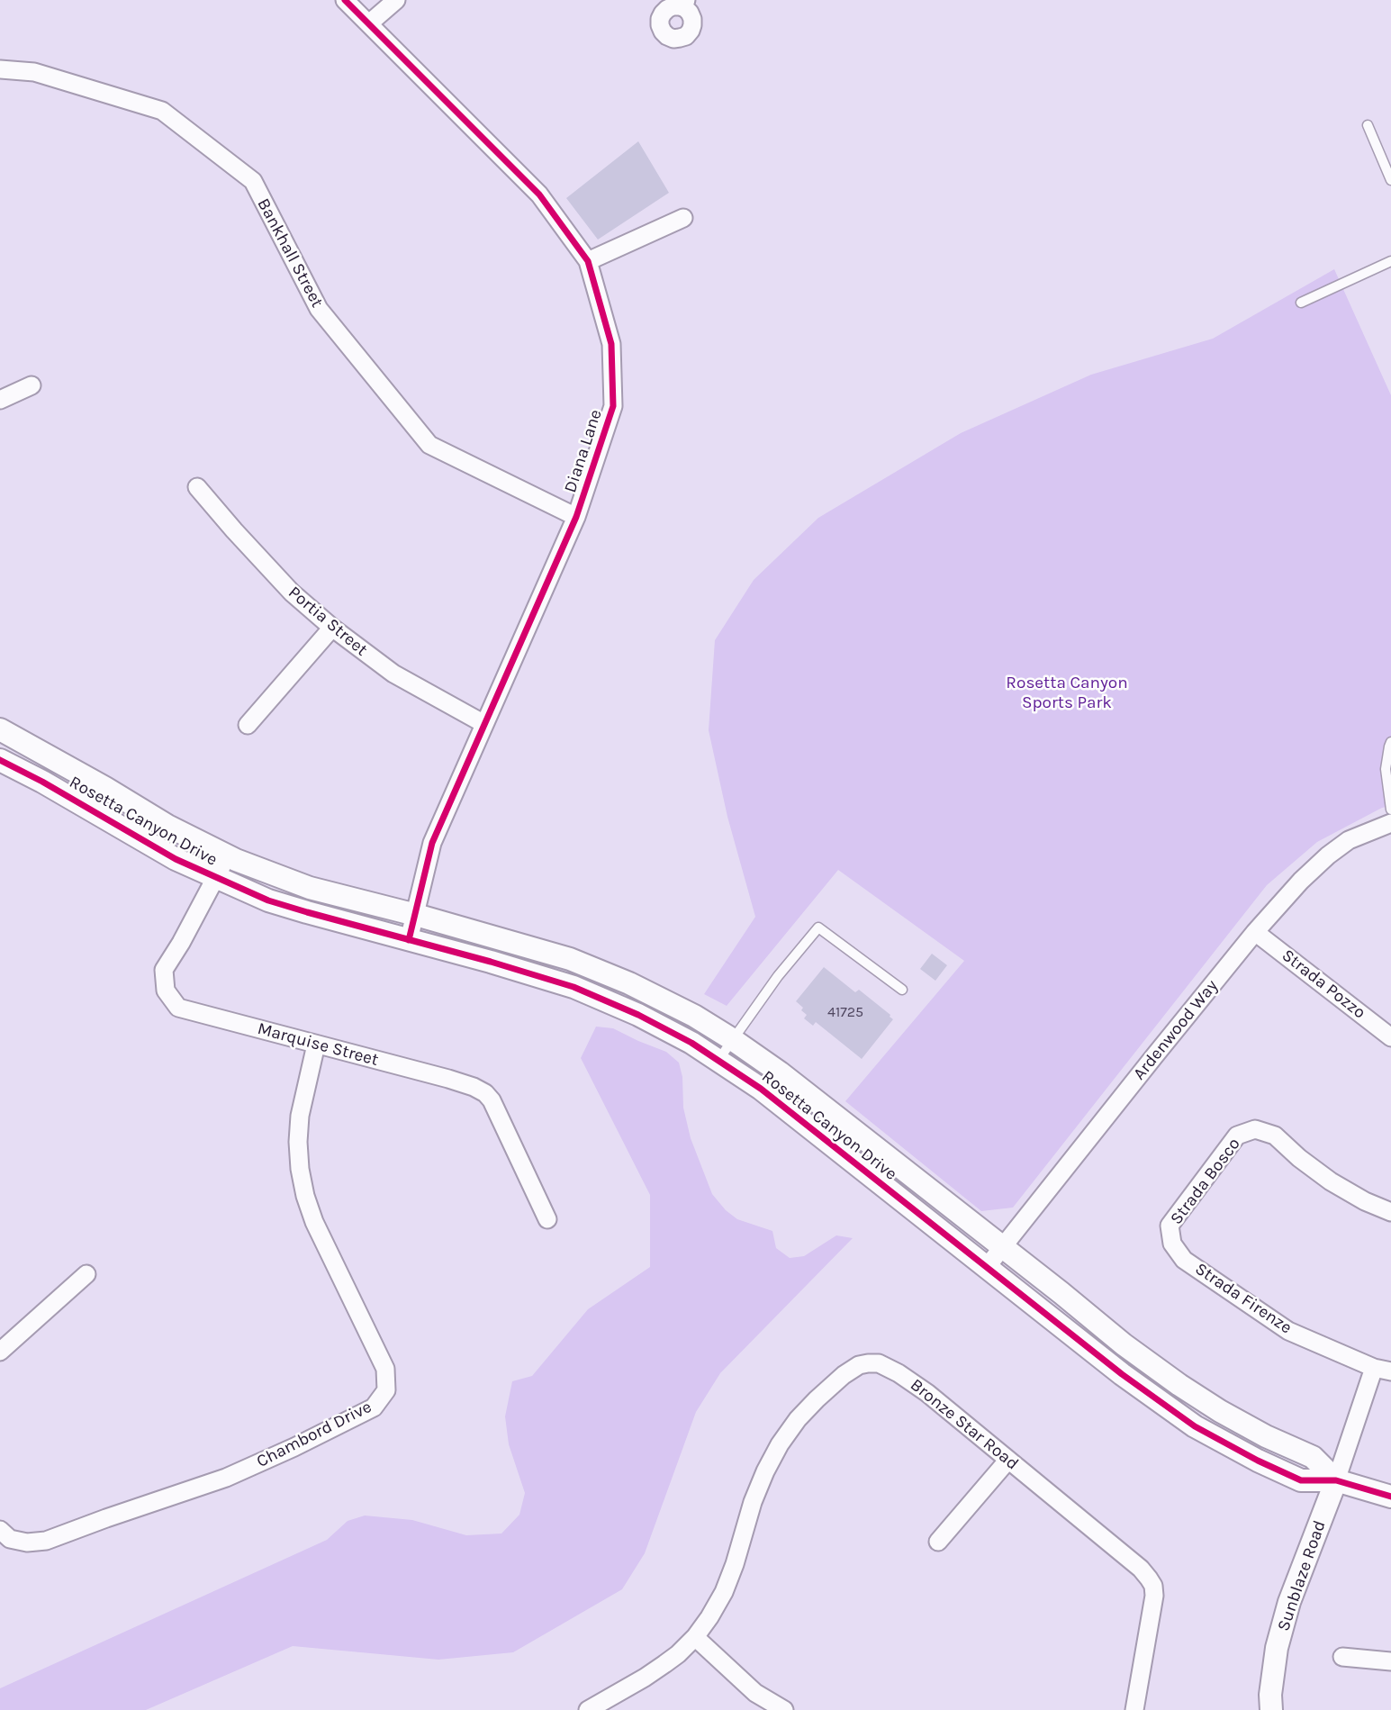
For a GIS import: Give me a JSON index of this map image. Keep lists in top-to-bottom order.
{
  "streets": {
    "street": [
      "Bankhall Street",
      "Diana Lane",
      "Portia Street",
      "Rosetta Canyon Drive",
      "Strada Pozzo",
      "Ardenwood Way",
      "Marquise Street",
      "Strada Bosco",
      "Strada Firenze",
      "Bronze Star Road",
      "Chambord Drive",
      "Sunblaze Road"
    ]
  },
  "crossings": [
    ["Bankhall Street", "Diana Lane"],
    ["Diana Lane", "Portia Street"],
    ["Diana Lane", "Rosetta Canyon Drive"],
    ["Rosetta Canyon Drive", "Ardenwood Way"],
    ["Rosetta Canyon Drive", "Marquise Street"],
    ["Rosetta Canyon Drive", "Sunblaze Road"],
    ["Strada Pozzo", "Ardenwood Way"],
    ["Marquise Street", "Chambord Drive"],
    ["Strada Bosco", "Strada Firenze"]
  ],
  "parks": ["Rosetta Canyon Sports Park"],
  "house_numbers": ["41725"]
}
